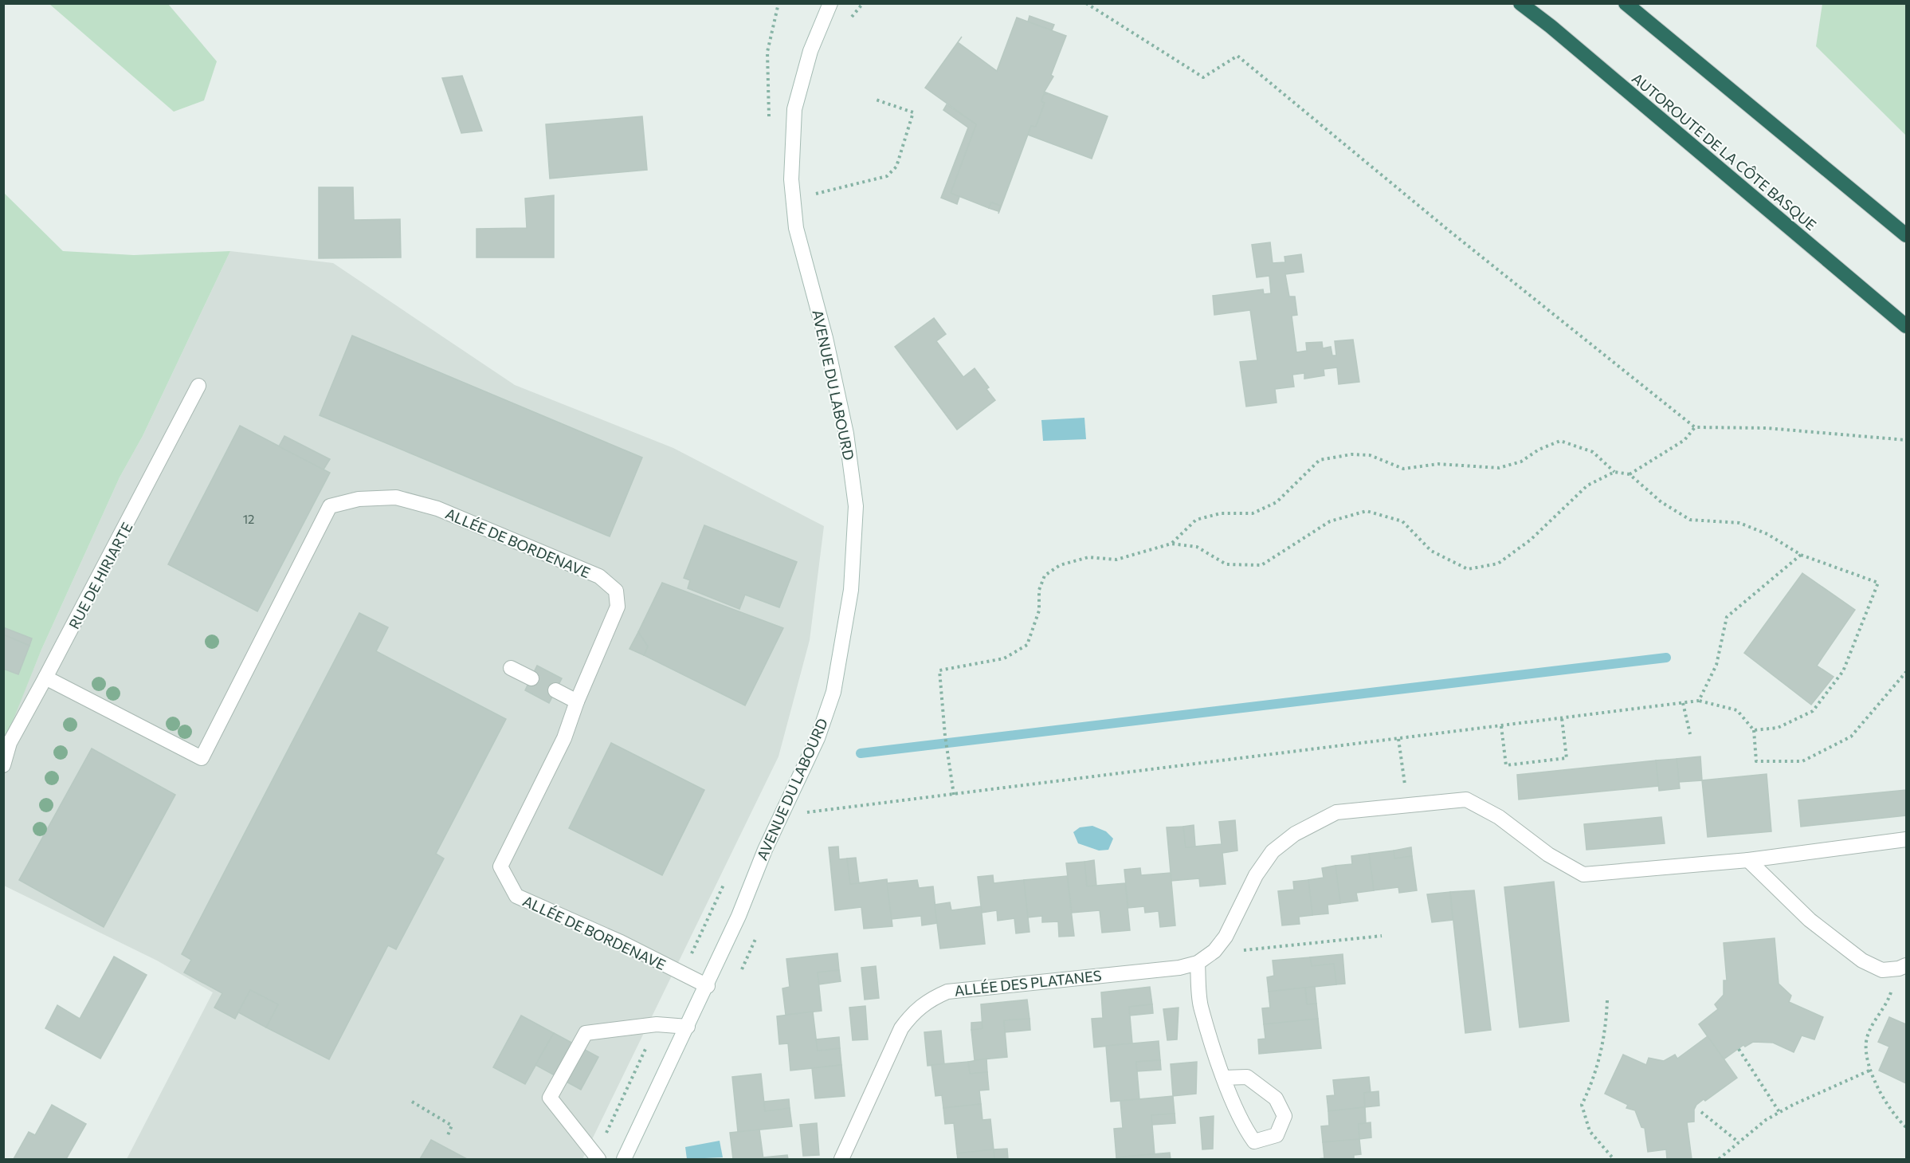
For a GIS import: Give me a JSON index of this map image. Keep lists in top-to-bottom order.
{
  "streets": {
    "highway": ["AUTOROUTE DE LA CÔTE BASQUE"],
    "street": [
      "AVENUE DU LABOURD",
      "ALLÉE DE BORDENAVE",
      "RUE DE HIRIARTE",
      "ALLÉE DES PLATANES"
    ]
  },
  "crossings": [
    ["AVENUE DU LABOURD", "ALLÉE DE BORDENAVE"],
    ["ALLÉE DE BORDENAVE", "RUE DE HIRIARTE"]
  ],
  "house_numbers": ["12"]
}
